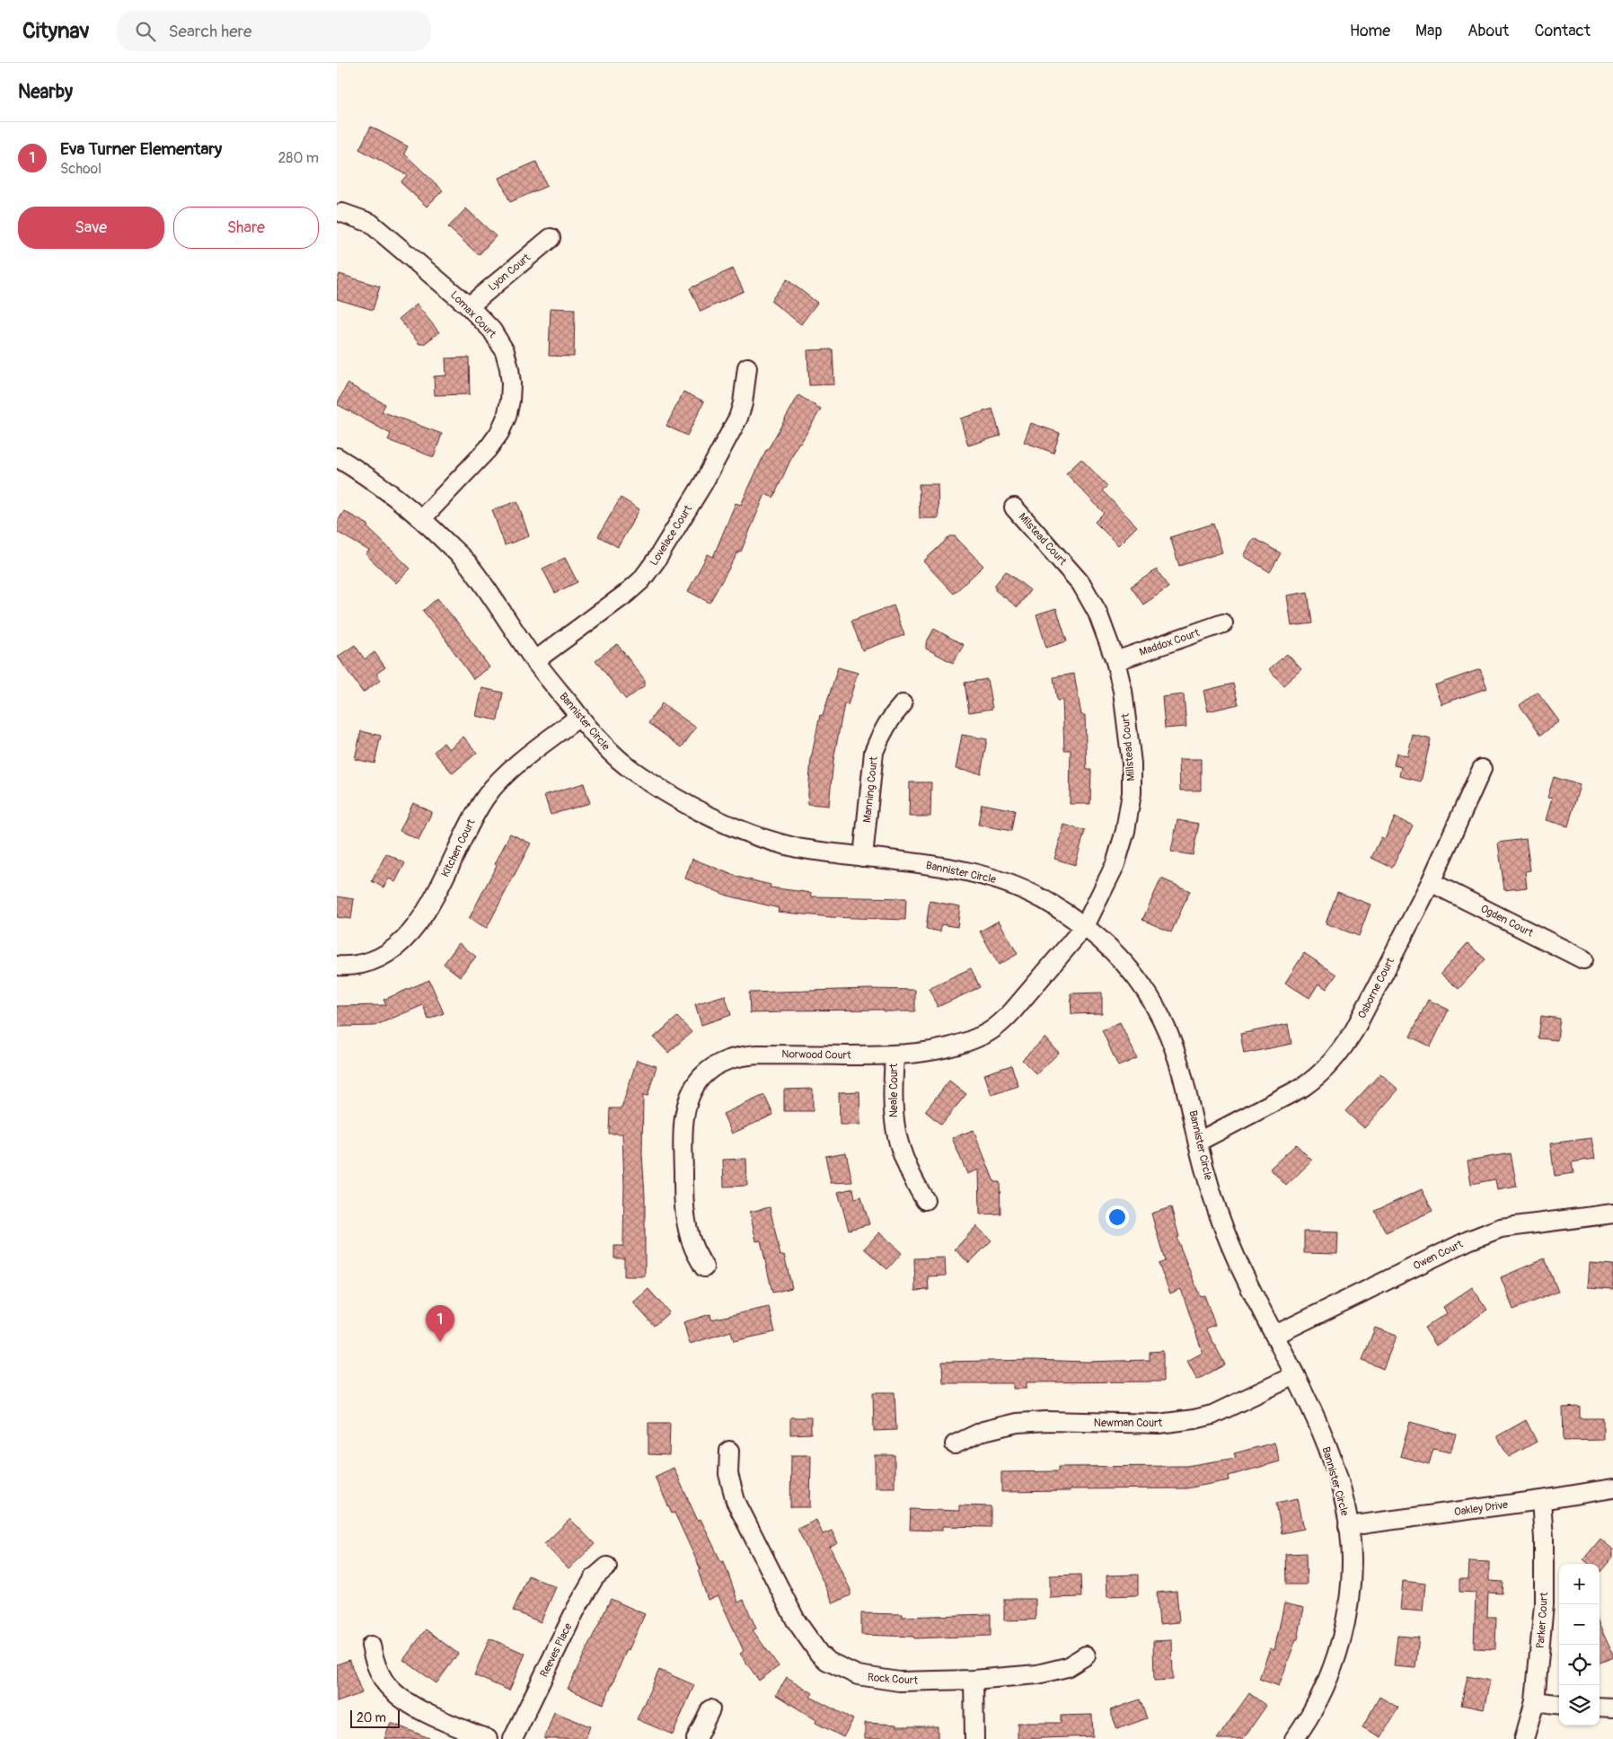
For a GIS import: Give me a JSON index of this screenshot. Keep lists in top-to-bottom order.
{
  "streets": {
    "street": [
      "Lyon Court",
      "Lomax Court",
      "Lovelace Court",
      "Milstead Court",
      "Maddox Court",
      "Bannister Circle",
      "Millstead Court",
      "Manning Court",
      "Kitchen Court",
      "Ogden Court",
      "Osborne Court",
      "Norwood Court",
      "Neale Court",
      "Owen Court",
      "Newman Court",
      "Oakley Drive",
      "Parker Court",
      "Reeves Place",
      "Rock Court"
    ]
  },
  "crossings": [
    ["Lyon Court", "Lomax Court"],
    ["Lomax Court", "Bannister Circle"],
    ["Lovelace Court", "Bannister Circle"],
    ["Milstead Court", "Millstead Court"],
    ["Maddox Court", "Millstead Court"],
    ["Bannister Circle", "Millstead Court"],
    ["Bannister Circle", "Manning Court"],
    ["Bannister Circle", "Kitchen Court"],
    ["Bannister Circle", "Osborne Court"],
    ["Bannister Circle", "Norwood Court"],
    ["Bannister Circle", "Owen Court"],
    ["Bannister Circle", "Newman Court"],
    ["Bannister Circle", "Oakley Drive"],
    ["Millstead Court", "Norwood Court"],
    ["Ogden Court", "Osborne Court"],
    ["Norwood Court", "Neale Court"],
    ["Oakley Drive", "Parker Court"]
  ],
  "scale_bar": "20 m",
  "page": {
    "header": "Citynav",
    "search": "Search here",
    "nav": [
      "Home",
      "Map",
      "About",
      "Contact"
    ],
    "heading": "Nearby",
    "list": [
      {
        "mark": "1",
        "name": "Eva Turner Elementary",
        "note": "School",
        "value": "280 m"
      }
    ],
    "buttons": ["Save", "Share"],
    "pins": "1",
    "map_buttons": ["+", "−"],
    "scale": "20 m"
  }
}
